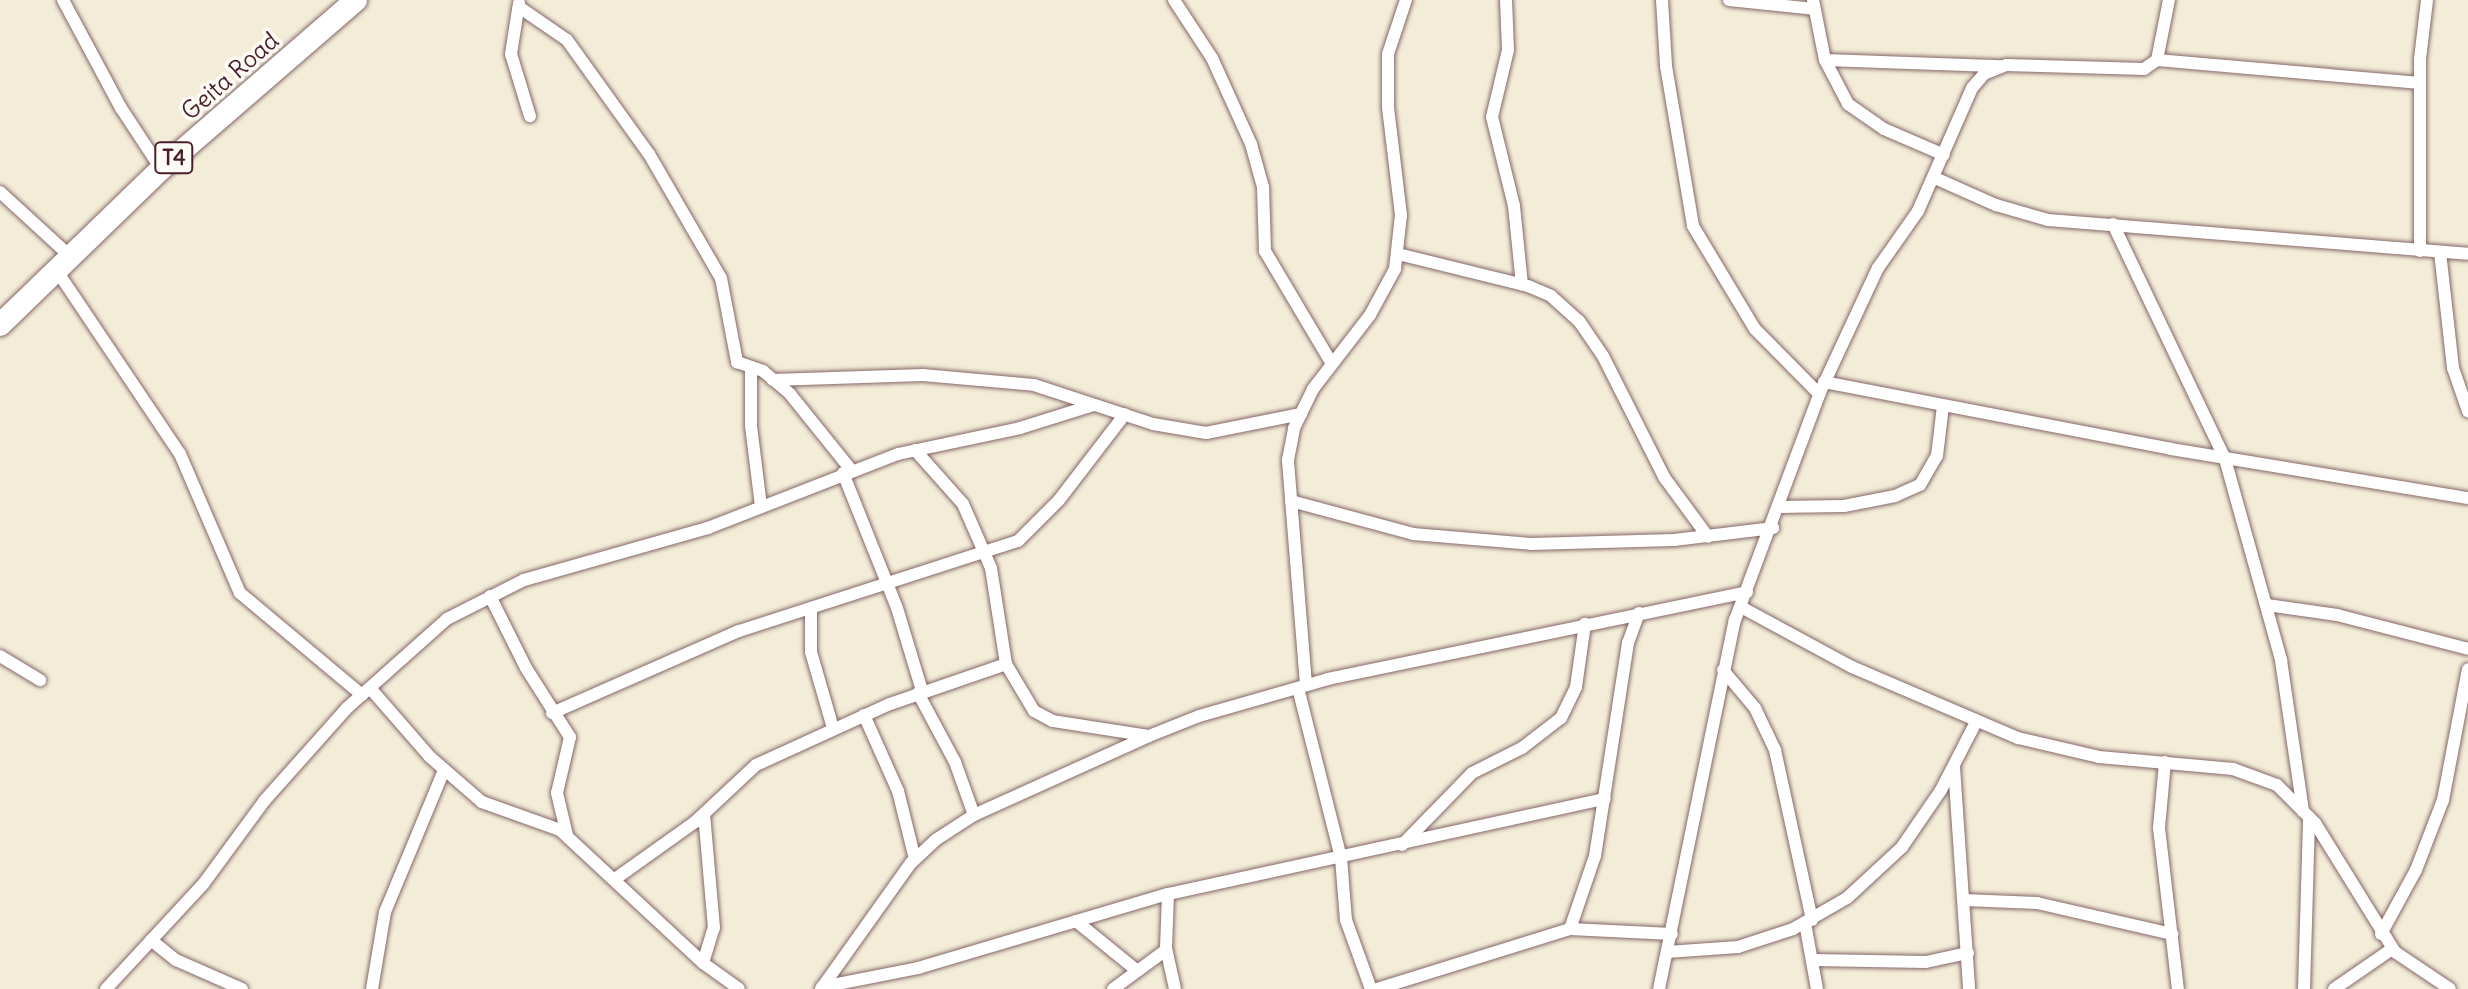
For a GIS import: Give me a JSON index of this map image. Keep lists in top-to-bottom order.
{
  "streets": {
    "highway": ["Geita Road", "T4"]
  }
}
